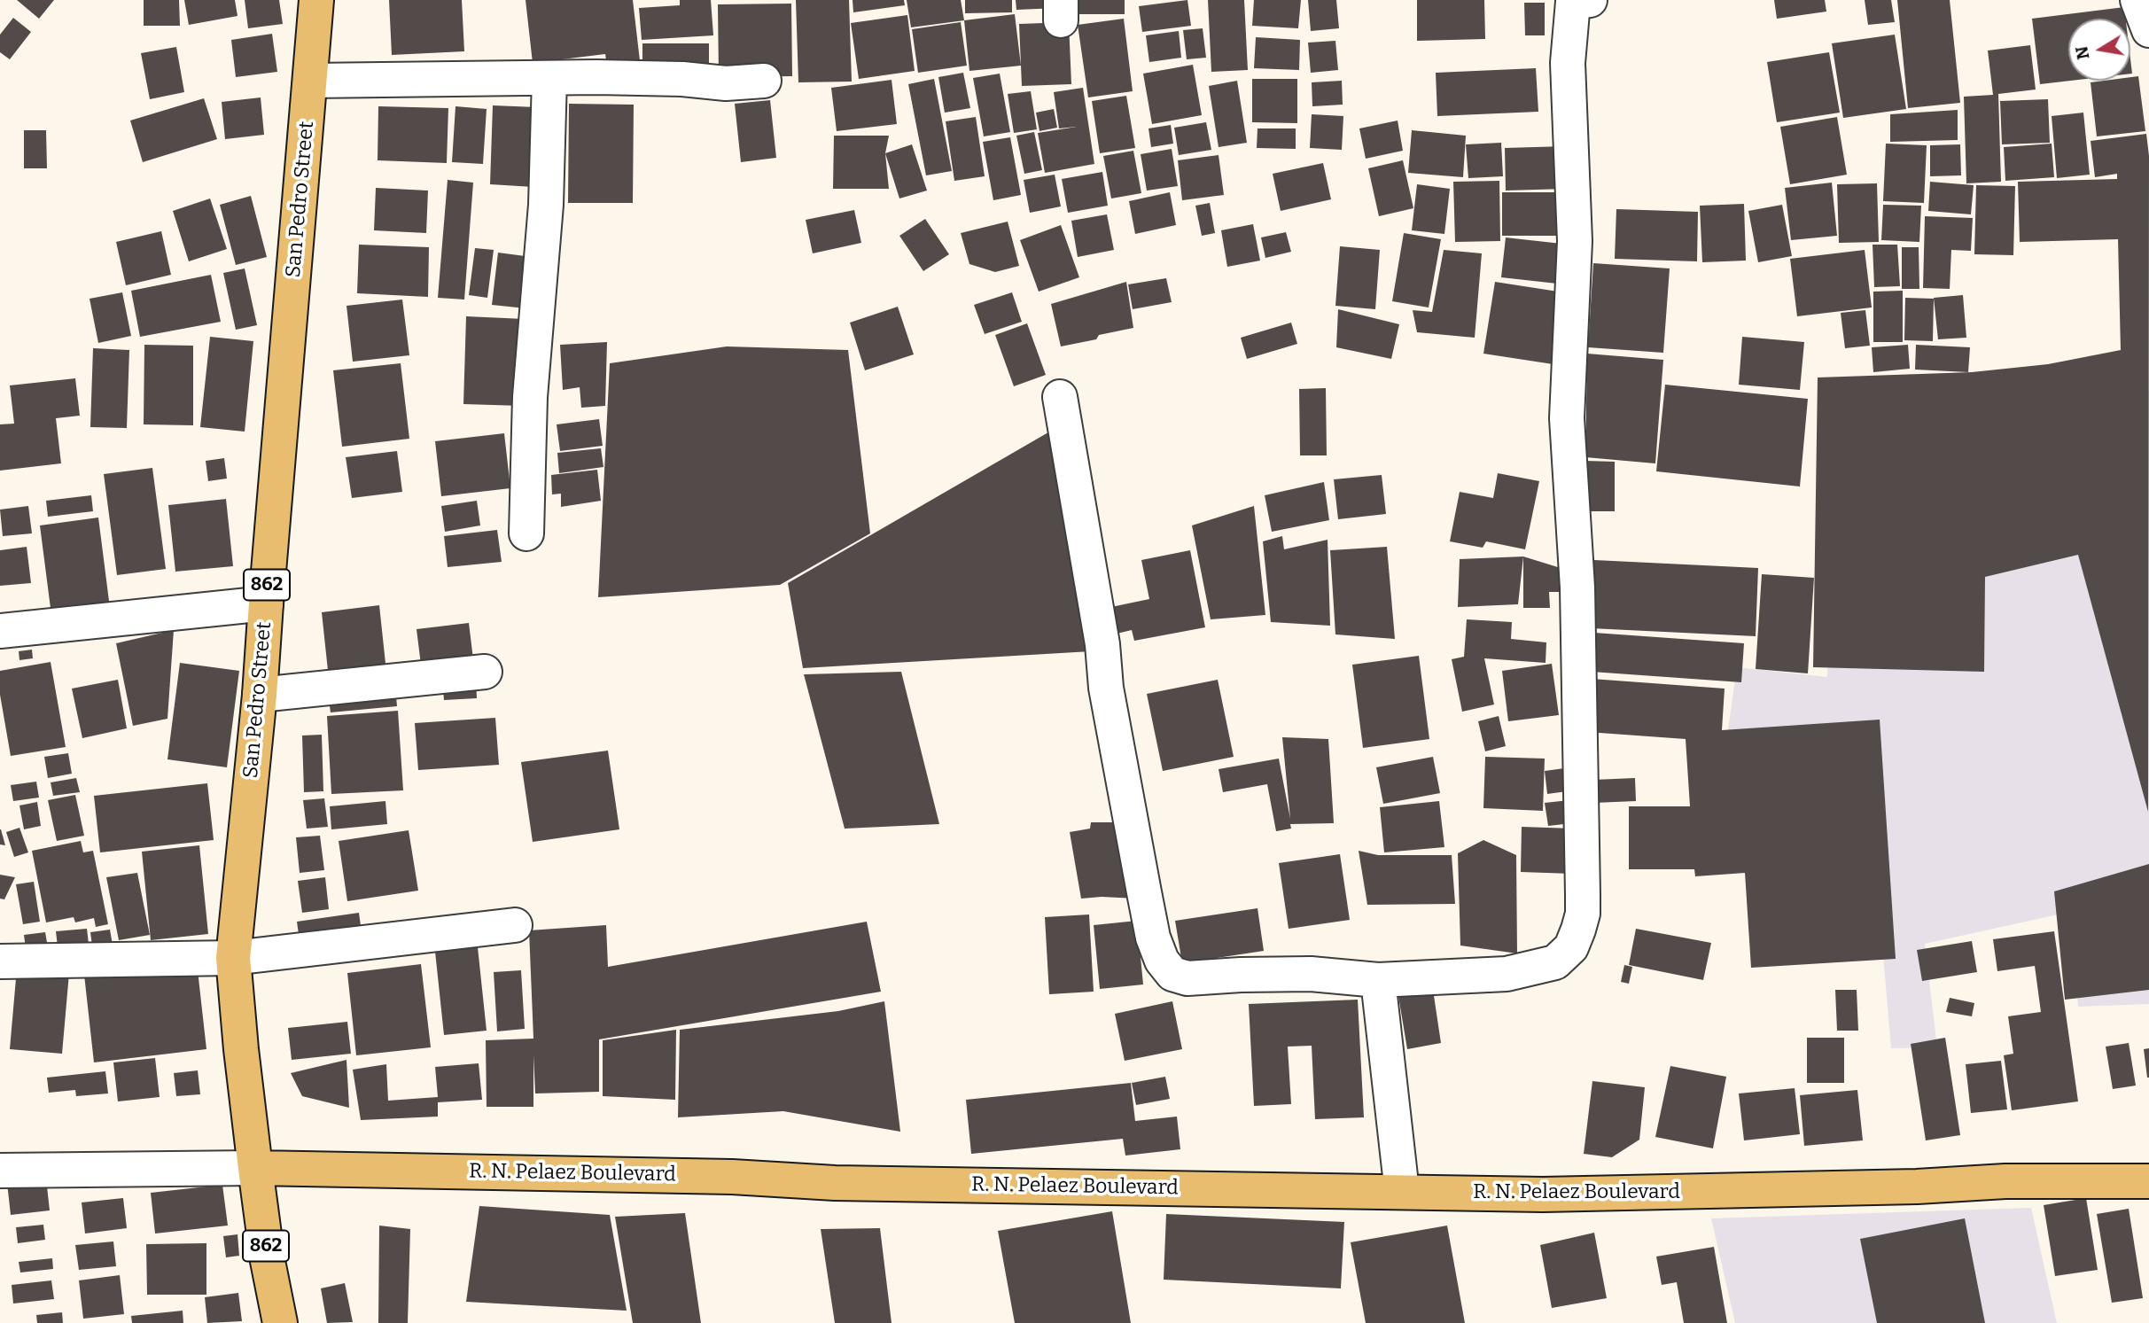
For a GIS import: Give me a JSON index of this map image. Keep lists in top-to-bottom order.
{
  "streets": {
    "main road": ["San Pedro Street", "862", "R. N. Pelaez Boulevard"]
  },
  "crossings": [
    ["San Pedro Street", "R. N. Pelaez Boulevard"]
  ],
  "north": "left"
}
